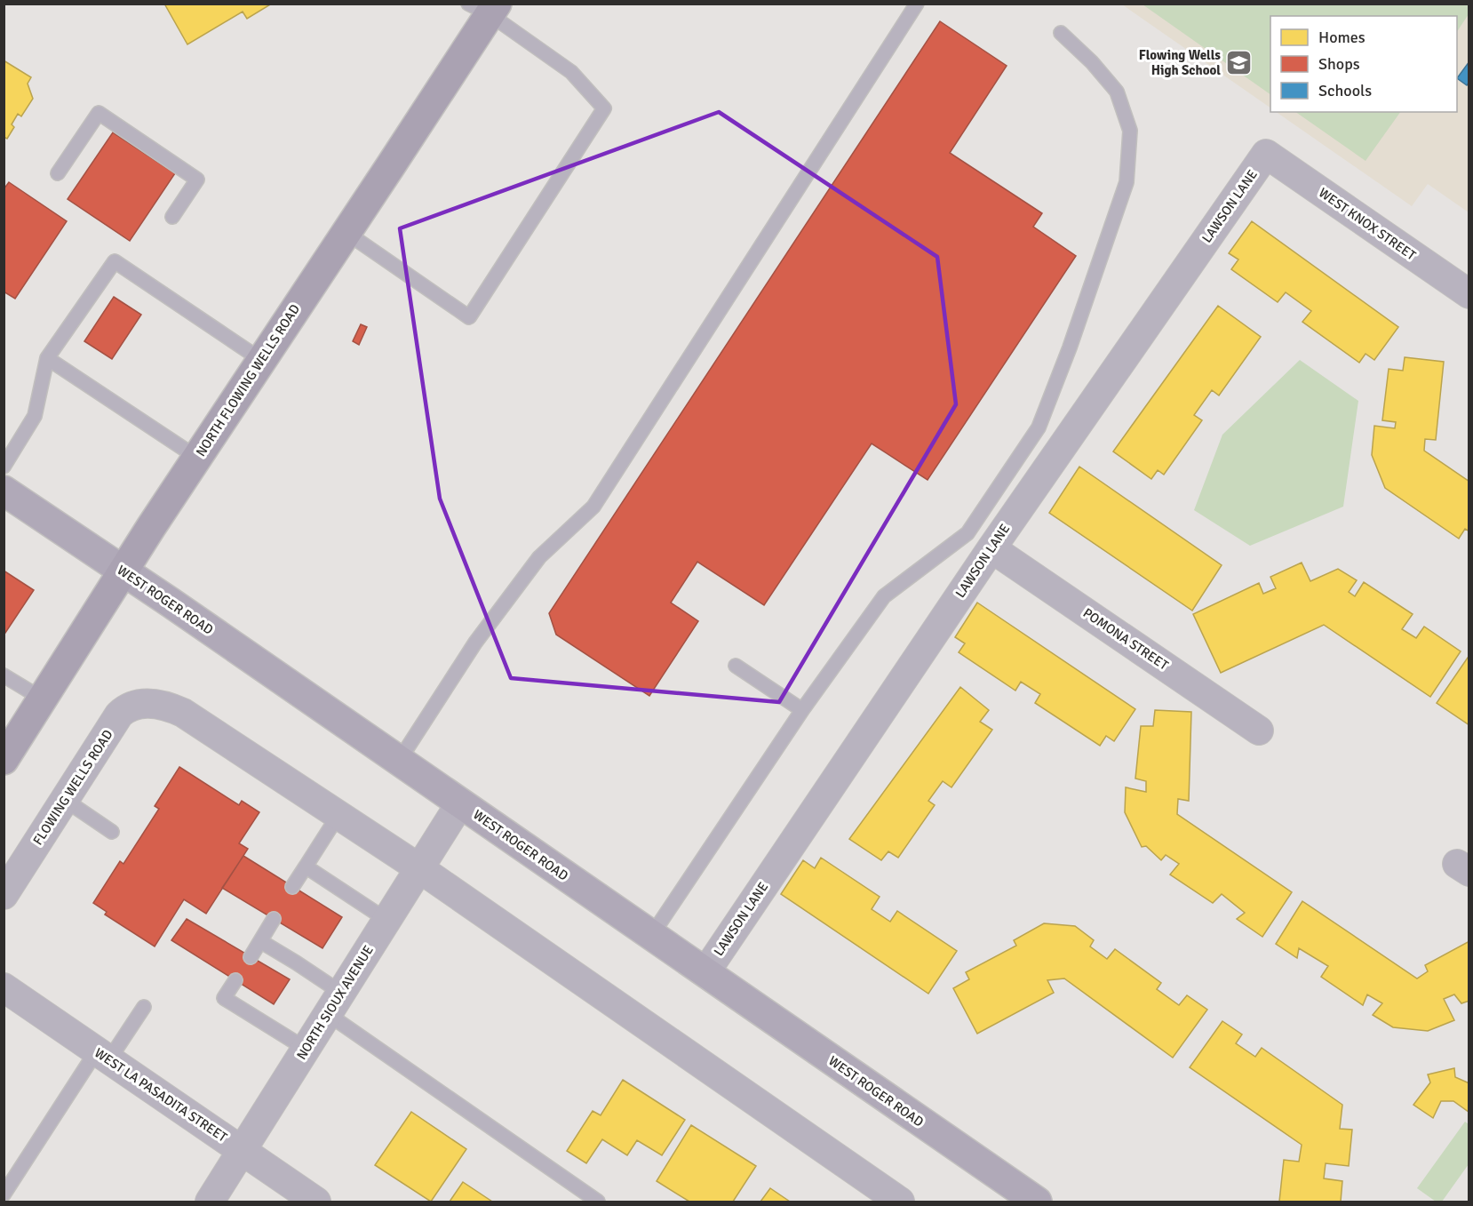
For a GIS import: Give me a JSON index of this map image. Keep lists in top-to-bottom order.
{
  "streets": {
    "main road": ["NORTH FLOWING WELLS ROAD"],
    "street": [
      "LAWSON LANE",
      "WEST KNOX STREET",
      "WEST ROGER ROAD",
      "POMONA STREET",
      "FLOWING WELLS ROAD",
      "NORTH SIOUX AVENUE",
      "WEST LA PASADITA STREET"
    ]
  },
  "crossings": [
    ["LAWSON LANE", "WEST KNOX STREET"],
    ["LAWSON LANE", "WEST ROGER ROAD"],
    ["LAWSON LANE", "POMONA STREET"],
    ["NORTH FLOWING WELLS ROAD", "WEST ROGER ROAD"],
    ["WEST ROGER ROAD", "NORTH SIOUX AVENUE"],
    ["NORTH SIOUX AVENUE", "WEST LA PASADITA STREET"]
  ],
  "places": {
    "school or university": ["Flowing Wells High School"]
  },
  "legend": ["Homes", "Shops", "Schools"]
}
